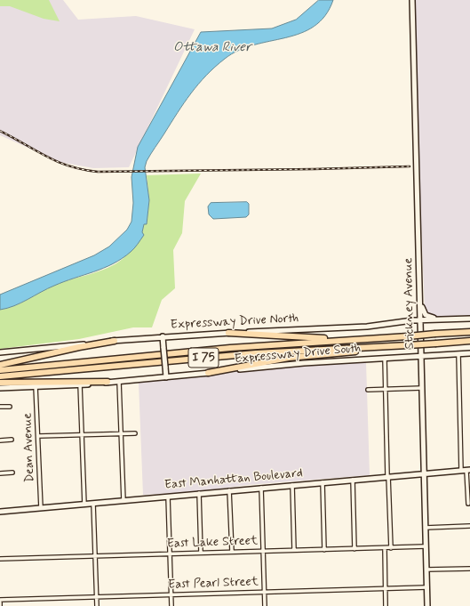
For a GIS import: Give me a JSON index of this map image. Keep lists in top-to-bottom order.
{
  "streets": {
    "highway": ["I 75"],
    "main road": [
      "Stickney Avenue",
      "Expressway Drive North",
      "Expressway Drive South",
      "East Manhattan Boulevard"
    ],
    "street": ["Dean Avenue", "East Lake Street", "East Pearl Street"]
  },
  "crossings": [
    ["Stickney Avenue", "Expressway Drive North"],
    ["Stickney Avenue", "Expressway Drive South"],
    ["Stickney Avenue", "East Manhattan Boulevard"],
    ["Stickney Avenue", "East Lake Street"],
    ["Stickney Avenue", "East Pearl Street"],
    ["Expressway Drive South", "Dean Avenue"],
    ["Dean Avenue", "East Manhattan Boulevard"]
  ],
  "water": ["Ottawa River"]
}
